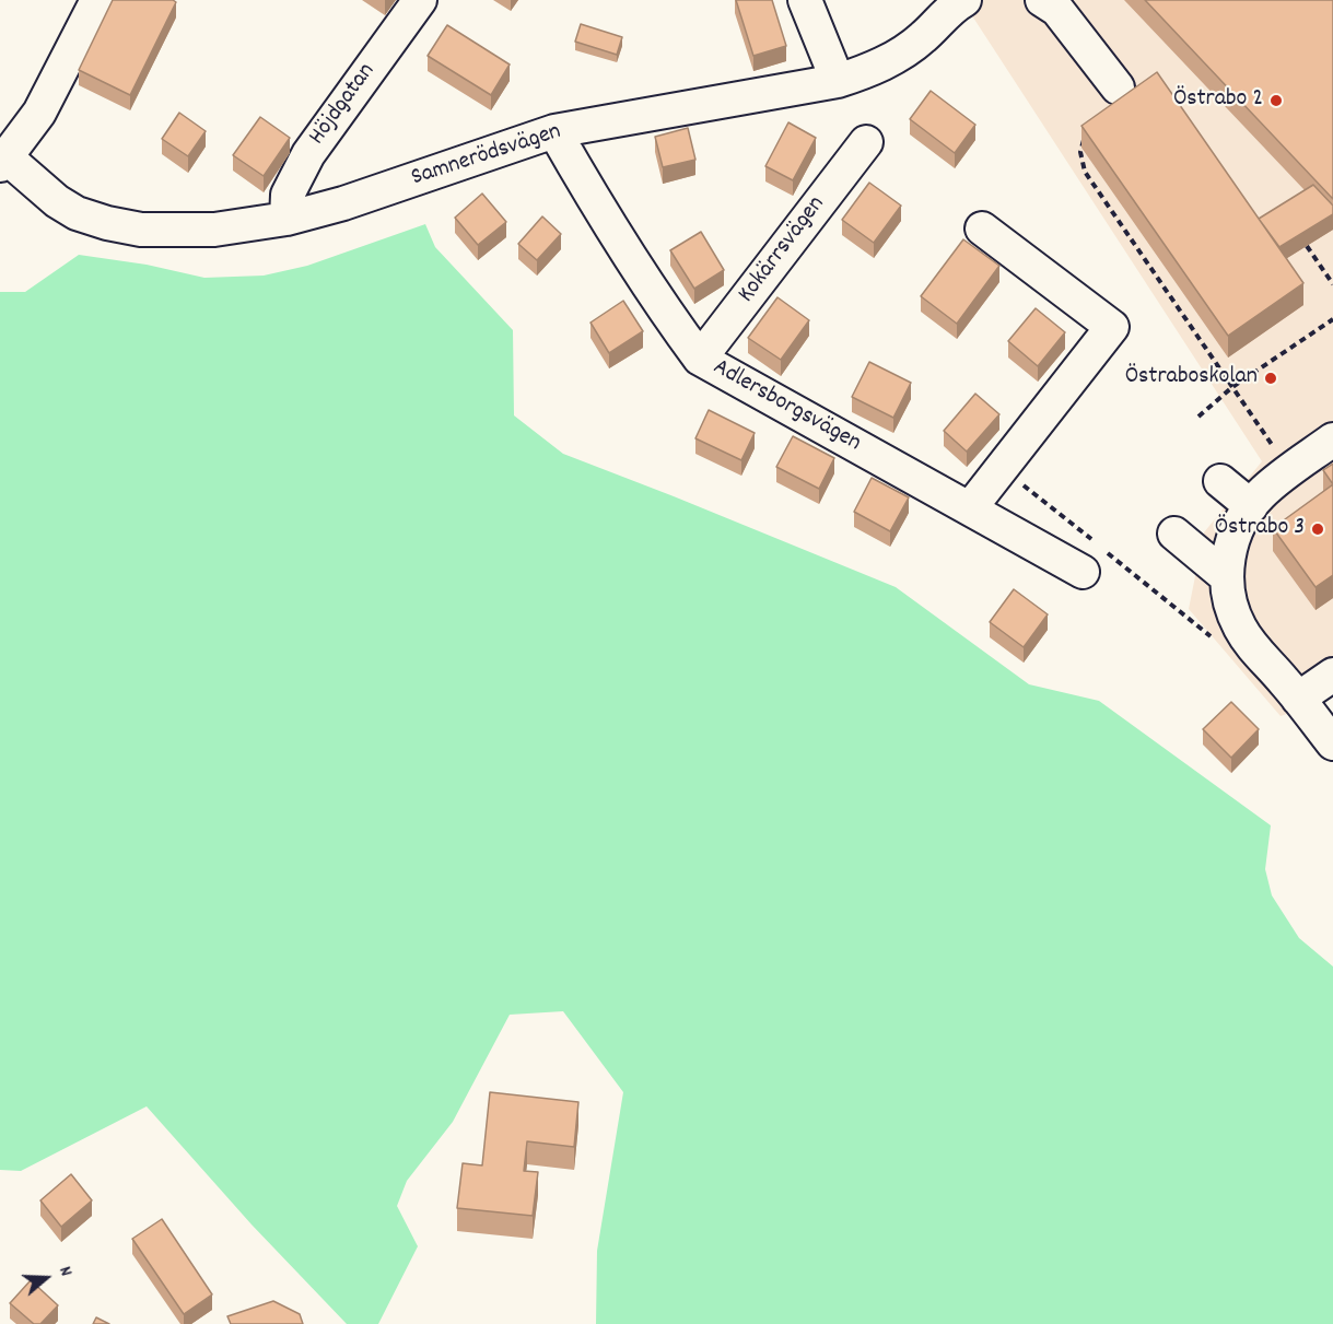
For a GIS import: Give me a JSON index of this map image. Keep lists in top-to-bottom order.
{
  "streets": {
    "street": [
      "Höjdgatan",
      "Samnerödsvägen",
      "Kokärrsvägen",
      "Adlersborgsvägen"
    ]
  },
  "crossings": [
    ["Höjdgatan", "Samnerödsvägen"],
    ["Samnerödsvägen", "Adlersborgsvägen"],
    ["Kokärrsvägen", "Adlersborgsvägen"]
  ],
  "places": ["Östrabo 2", "Östraboskolan", "Östrabo 3"],
  "north": "right"
}
